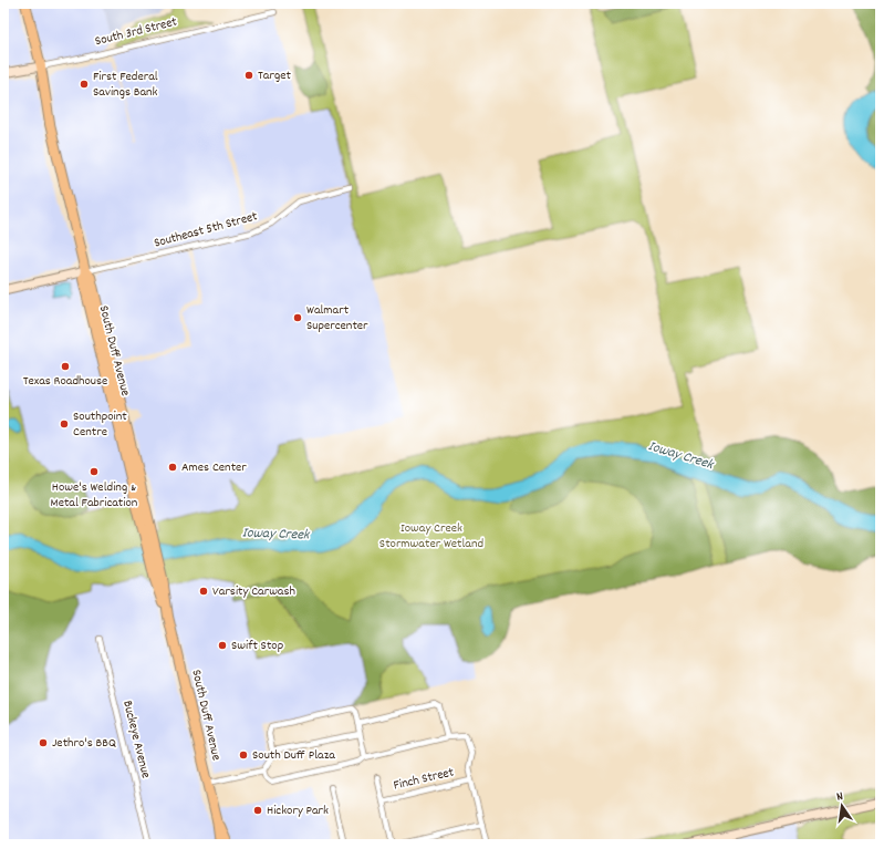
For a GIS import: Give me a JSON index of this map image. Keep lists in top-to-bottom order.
{
  "streets": {
    "main road": ["South 3rd Street", "South Duff Avenue"],
    "street": ["Southeast 5th Street", "Buckeye Avenue", "Finch Street"]
  },
  "crossings": [
    ["South 3rd Street", "South Duff Avenue"],
    ["Southeast 5th Street", "South Duff Avenue"]
  ],
  "water": ["Ioway Creek"],
  "parks": ["Ioway Creek Stormwater Wetland"],
  "places": [
    "Target",
    "First Federal Savings Bank",
    "Walmart Supercenter",
    "Texas Roadhouse",
    "Southpoint Centre",
    "Ames Center",
    "Howe's Welding & Metal Fabrication",
    "Varsity Carwash",
    "Swift Stop",
    "Jethro's BBQ",
    "South Duff Plaza",
    "Hickory Park"
  ],
  "north": "top"
}
